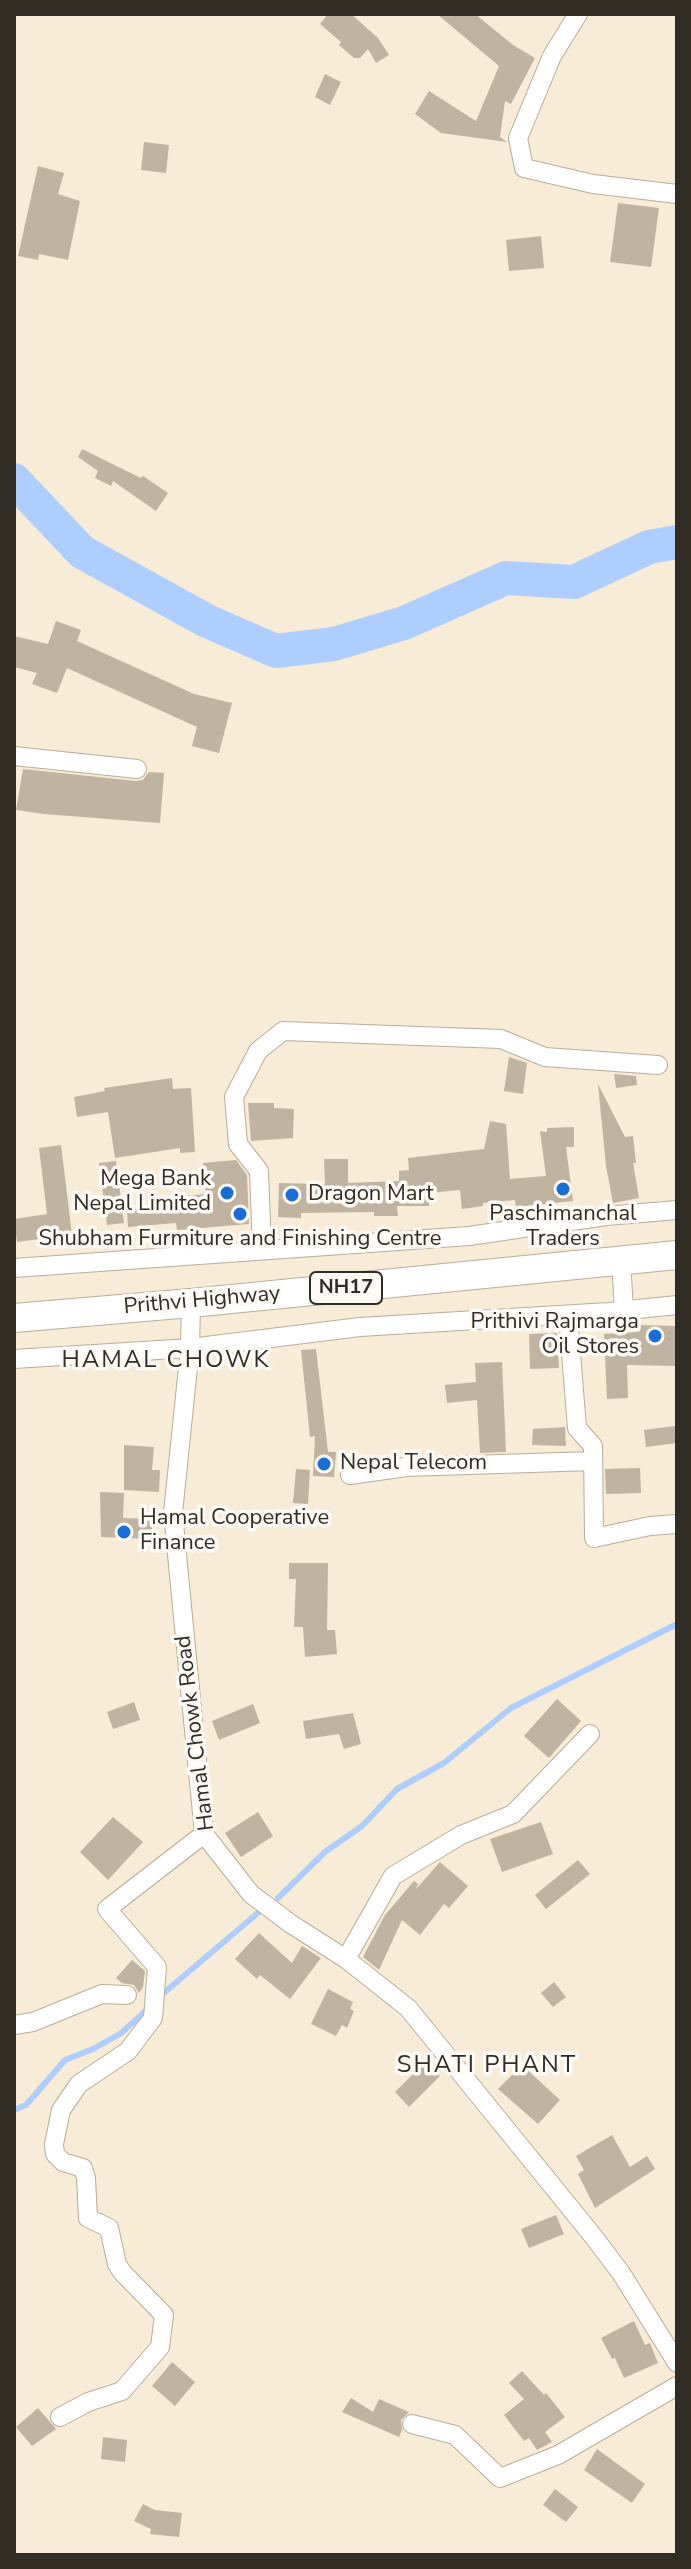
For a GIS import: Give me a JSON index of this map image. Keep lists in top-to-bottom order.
{
  "streets": {
    "highway": ["NH17", "Prithvi Highway"],
    "street": ["Hamal Chowk Road"]
  },
  "crossings": [
    ["Prithvi Highway", "Hamal Chowk Road"]
  ],
  "districts": ["HAMAL CHOWK", "SHATI PHANT"],
  "places": [
    "Paschimanchal Traders",
    "Mega Bank Nepal Limited",
    "Dragon Mart",
    "Shubham Furmiture and Finishing Centre",
    "Prithivi Rajmarga Oil Stores",
    "Nepal Telecom",
    "Hamal Cooperative Finance"
  ]
}
